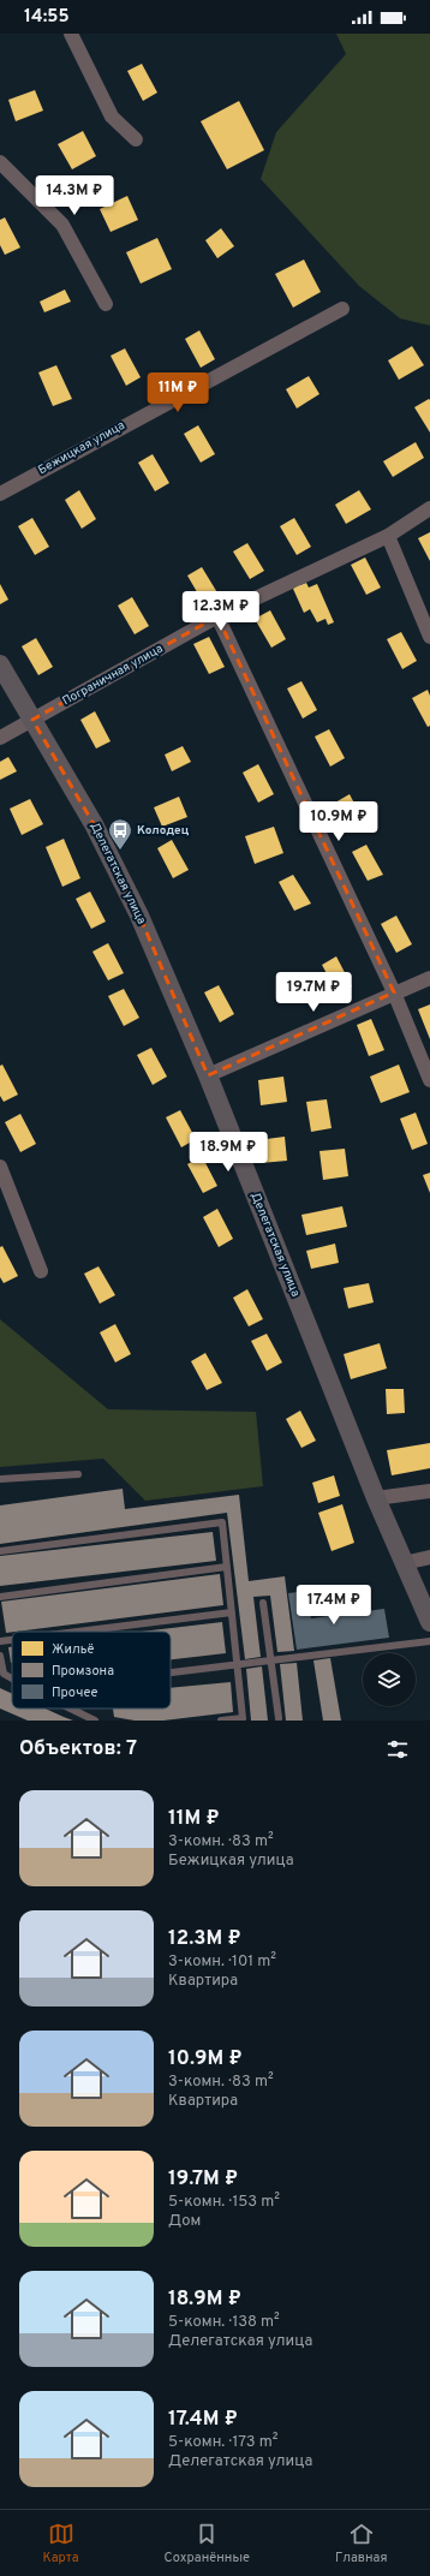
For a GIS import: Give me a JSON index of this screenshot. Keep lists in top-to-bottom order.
{
  "streets": {
    "street": ["Бежицкая улица", "Пограничная улица", "Делегатская улица"]
  },
  "crossings": [
    ["Пограничная улица", "Делегатская улица"]
  ],
  "places": {
    "bus stop": ["Колодец"]
  },
  "legend": ["Жильё", "Промзона", "Прочее"],
  "page": {
    "status": "14:55",
    "price": [
      "14.3M ₽",
      "11M ₽",
      "12.3M ₽",
      "10.9M ₽",
      "19.7M ₽",
      "18.9M ₽",
      "17.4M ₽"
    ],
    "heading": "Объектов: 7",
    "list": [
      {
        "name": "11M ₽",
        "note": "3-комн. · 83 m² · Бежицкая улица"
      },
      {
        "name": "12.3M ₽",
        "note": "3-комн. · 101 m² · Квартира"
      },
      {
        "name": "10.9M ₽",
        "note": "3-комн. · 83 m² · Квартира"
      },
      {
        "name": "19.7M ₽",
        "note": "5-комн. · 153 m² · Дом"
      },
      {
        "name": "18.9M ₽",
        "note": "5-комн. · 138 m² · Делегатская улица"
      },
      {
        "name": "17.4M ₽",
        "note": "5-комн. · 173 m² · Делегатская улица"
      }
    ],
    "tabs": ["Карта", "Сохранённые", "Главная"]
  }
}
